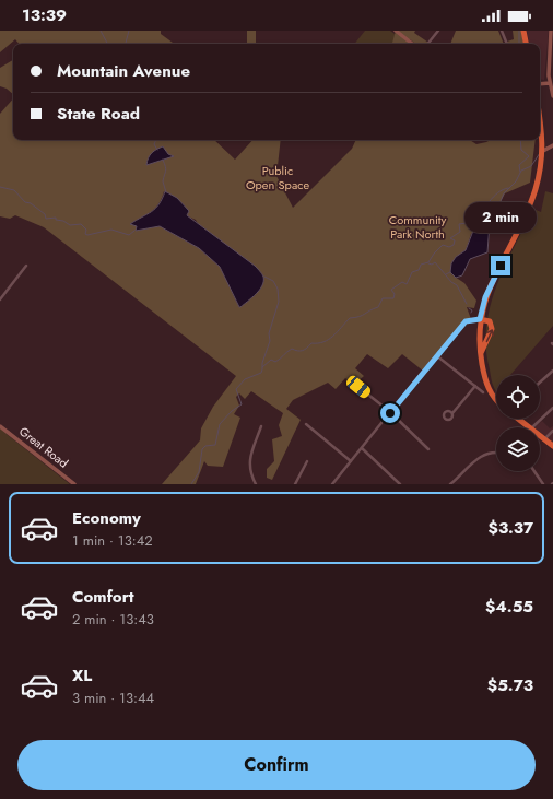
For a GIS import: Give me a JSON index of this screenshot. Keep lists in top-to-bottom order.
{
  "streets": {
    "street": ["Great Road"]
  },
  "parks": ["Public Open Space", "Community Park North"],
  "page": {
    "status": "13:39",
    "banner": ["Mountain Avenue", "State Road"],
    "bubble": "2 min",
    "list": [
      {
        "name": "Economy",
        "note": "1 min · 13:42",
        "value": "$3.37"
      },
      {
        "name": "Comfort",
        "note": "2 min · 13:43",
        "value": "$4.55"
      },
      {
        "name": "XL",
        "note": "3 min · 13:44",
        "value": "$5.73"
      }
    ],
    "buttons": "Confirm"
  }
}
